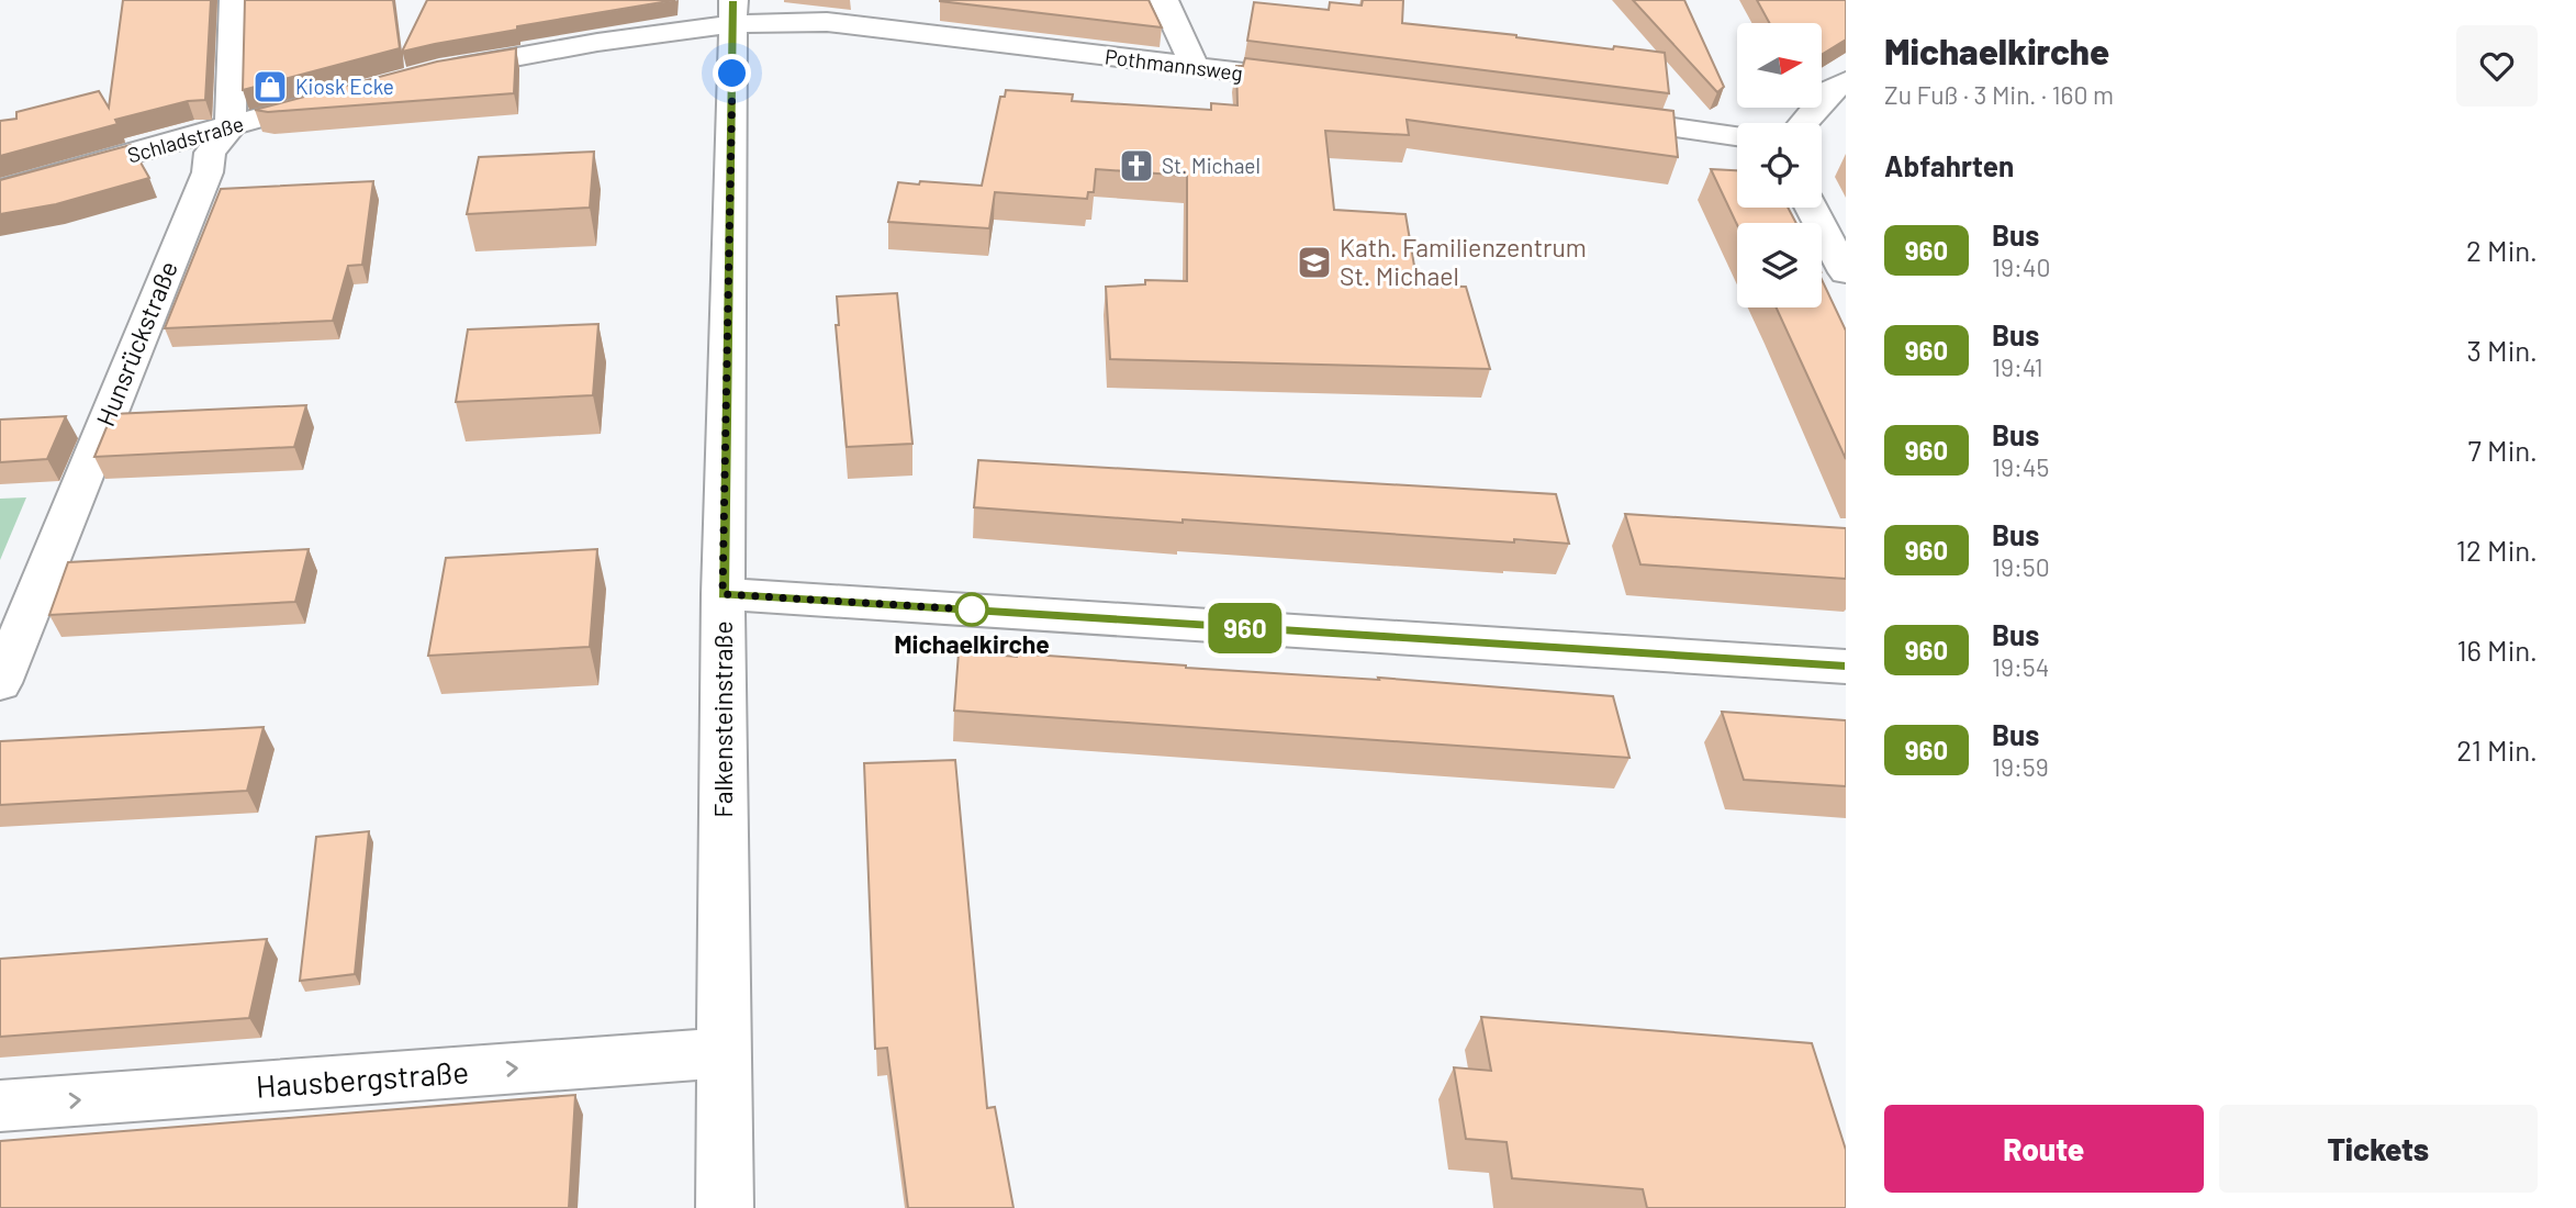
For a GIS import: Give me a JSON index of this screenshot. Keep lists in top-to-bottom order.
{
  "streets": {
    "street": [
      "Pothmannsweg",
      "Schladstraße",
      "Hunsrückstraße",
      "Falkensteinstraße",
      "Hausbergstraße"
    ]
  },
  "crossings": [
    ["Pothmannsweg", "Falkensteinstraße"],
    ["Schladstraße", "Hunsrückstraße"],
    ["Falkensteinstraße", "Hausbergstraße"]
  ],
  "one_way": ["Hausbergstraße"],
  "places": {
    "shop": ["Kiosk Ecke"],
    "church": ["St. Michael"],
    "school or university": ["Kath. Familienzentrum St. Michael"],
    "other": ["Michaelkirche"]
  },
  "lines": ["bus line 960"],
  "north": "right",
  "page": {
    "on_map": "960",
    "heading": [
      ["Michaelkirche", "Zu Fuß · 3 Min. · 160 m"],
      "Abfahrten"
    ],
    "list": [
      {
        "mark": "960",
        "name": "Bus",
        "note": "19:40",
        "value": "2 Min."
      },
      {
        "mark": "960",
        "name": "Bus",
        "note": "19:41",
        "value": "3 Min."
      },
      {
        "mark": "960",
        "name": "Bus",
        "note": "19:45",
        "value": "7 Min."
      },
      {
        "mark": "960",
        "name": "Bus",
        "note": "19:50",
        "value": "12 Min."
      },
      {
        "mark": "960",
        "name": "Bus",
        "note": "19:54",
        "value": "16 Min."
      },
      {
        "mark": "960",
        "name": "Bus",
        "note": "19:59",
        "value": "21 Min."
      }
    ],
    "buttons": ["Route", "Tickets"]
  }
}
